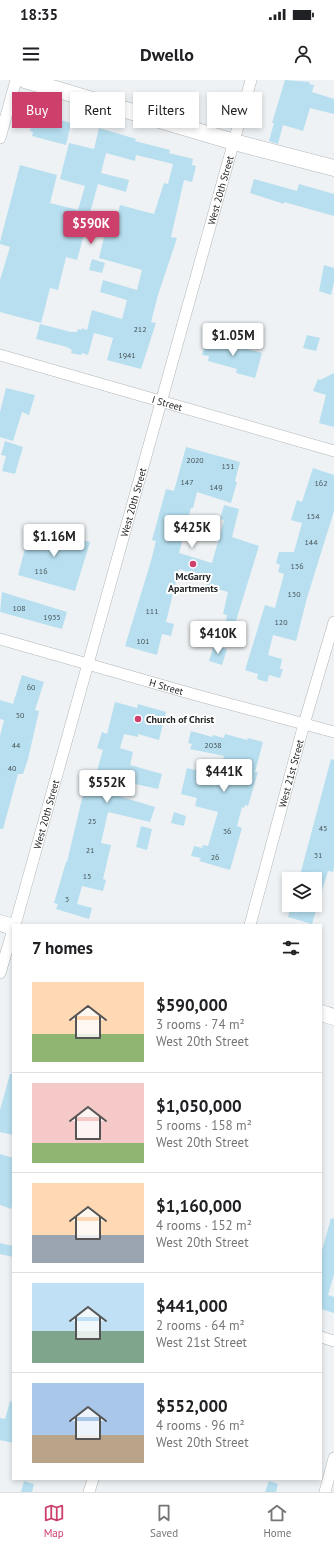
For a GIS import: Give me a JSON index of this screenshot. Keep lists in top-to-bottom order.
{
  "streets": {
    "street": [
      "West 20th Street",
      "I Street",
      "H Street",
      "West 21st Street"
    ]
  },
  "crossings": [
    ["West 20th Street", "I Street"],
    ["West 20th Street", "H Street"],
    ["H Street", "West 21st Street"]
  ],
  "places": ["McGarry Apartments", "Church of Christ"],
  "house_numbers": [
    "212",
    "1941",
    "2020",
    "151",
    "147",
    "162",
    "149",
    "154",
    "144",
    "136",
    "116",
    "130",
    "108",
    "111",
    "1935",
    "120",
    "101",
    "60",
    "50",
    "44",
    "2038",
    "40",
    "25",
    "45",
    "36",
    "21",
    "31",
    "26",
    "15",
    "3"
  ],
  "page": {
    "status": "18:35",
    "header": "Dwello",
    "chip": [
      "Buy",
      "Rent",
      "Filters",
      "New"
    ],
    "price": [
      "$590K",
      "$1.05M",
      "$425K",
      "$1.16M",
      "$410K",
      "$441K",
      "$552K"
    ],
    "heading": "7 homes",
    "list": [
      {
        "name": "$590,000",
        "note": "3 rooms · 74 m² · West 20th Street"
      },
      {
        "name": "$1,050,000",
        "note": "5 rooms · 158 m² · West 20th Street"
      },
      {
        "name": "$1,160,000",
        "note": "4 rooms · 152 m² · West 20th Street"
      },
      {
        "name": "$441,000",
        "note": "2 rooms · 64 m² · West 21st Street"
      },
      {
        "name": "$552,000",
        "note": "4 rooms · 96 m² · West 20th Street"
      }
    ],
    "tabs": ["Map", "Saved", "Home"]
  }
}
